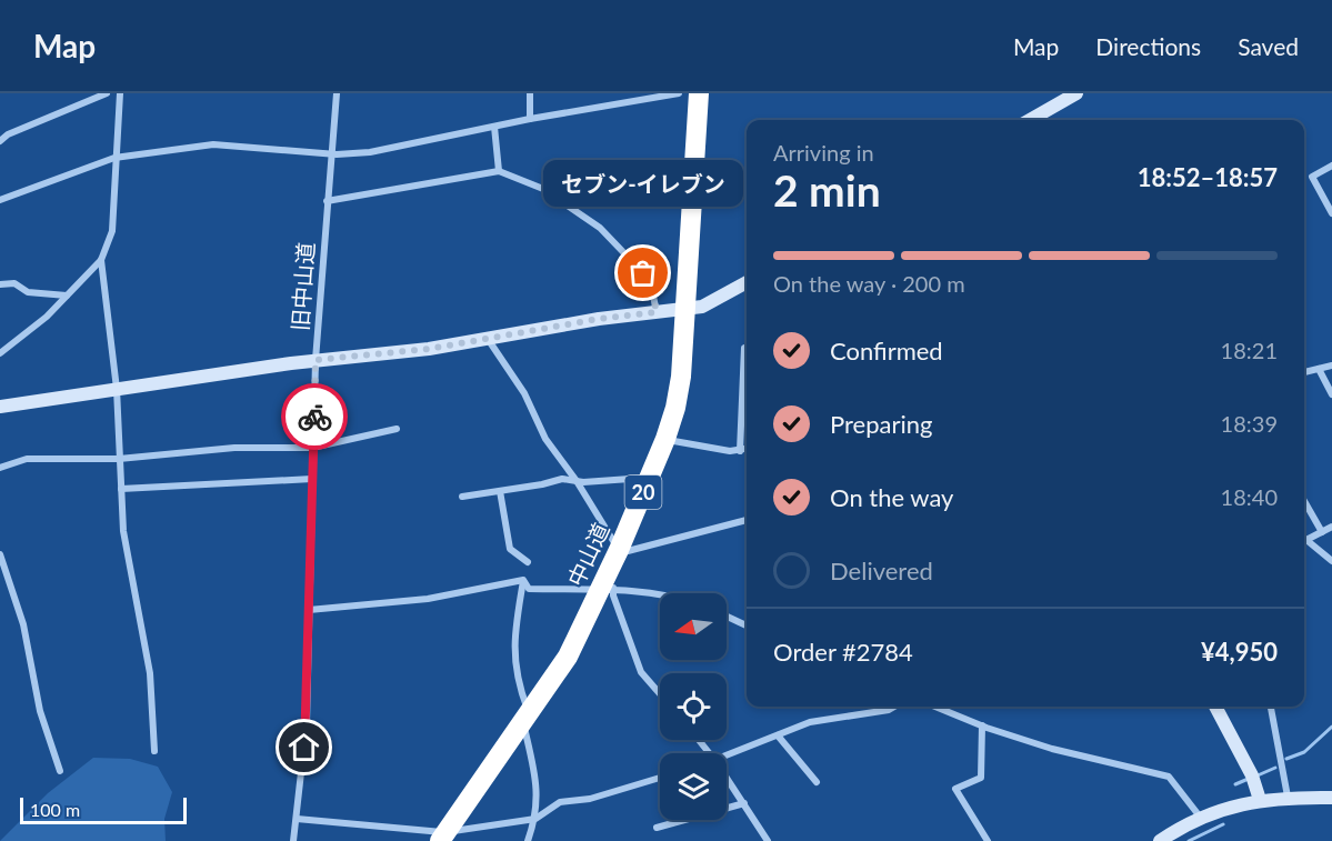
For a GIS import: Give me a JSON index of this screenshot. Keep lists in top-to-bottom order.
{
  "streets": {
    "highway": ["20", "中山道"],
    "street": ["旧中山道"]
  },
  "places": ["セブン-イレブン"],
  "scale_bar": "100 m",
  "north": "left",
  "page": {
    "header": "Map",
    "nav": ["Map", "Directions", "Saved"],
    "heading": ["2 min", "Arriving in", "18:52–18:57"],
    "panel": ["Order #2784", "¥4,950"],
    "bubble": "セブン-イレブン",
    "bar": "On the way · 200 m",
    "list": [
      ["Confirmed", "18:21"],
      ["Preparing", "18:39"],
      ["On the way", "18:40"],
      "Delivered"
    ],
    "scale": "100 m"
  }
}
